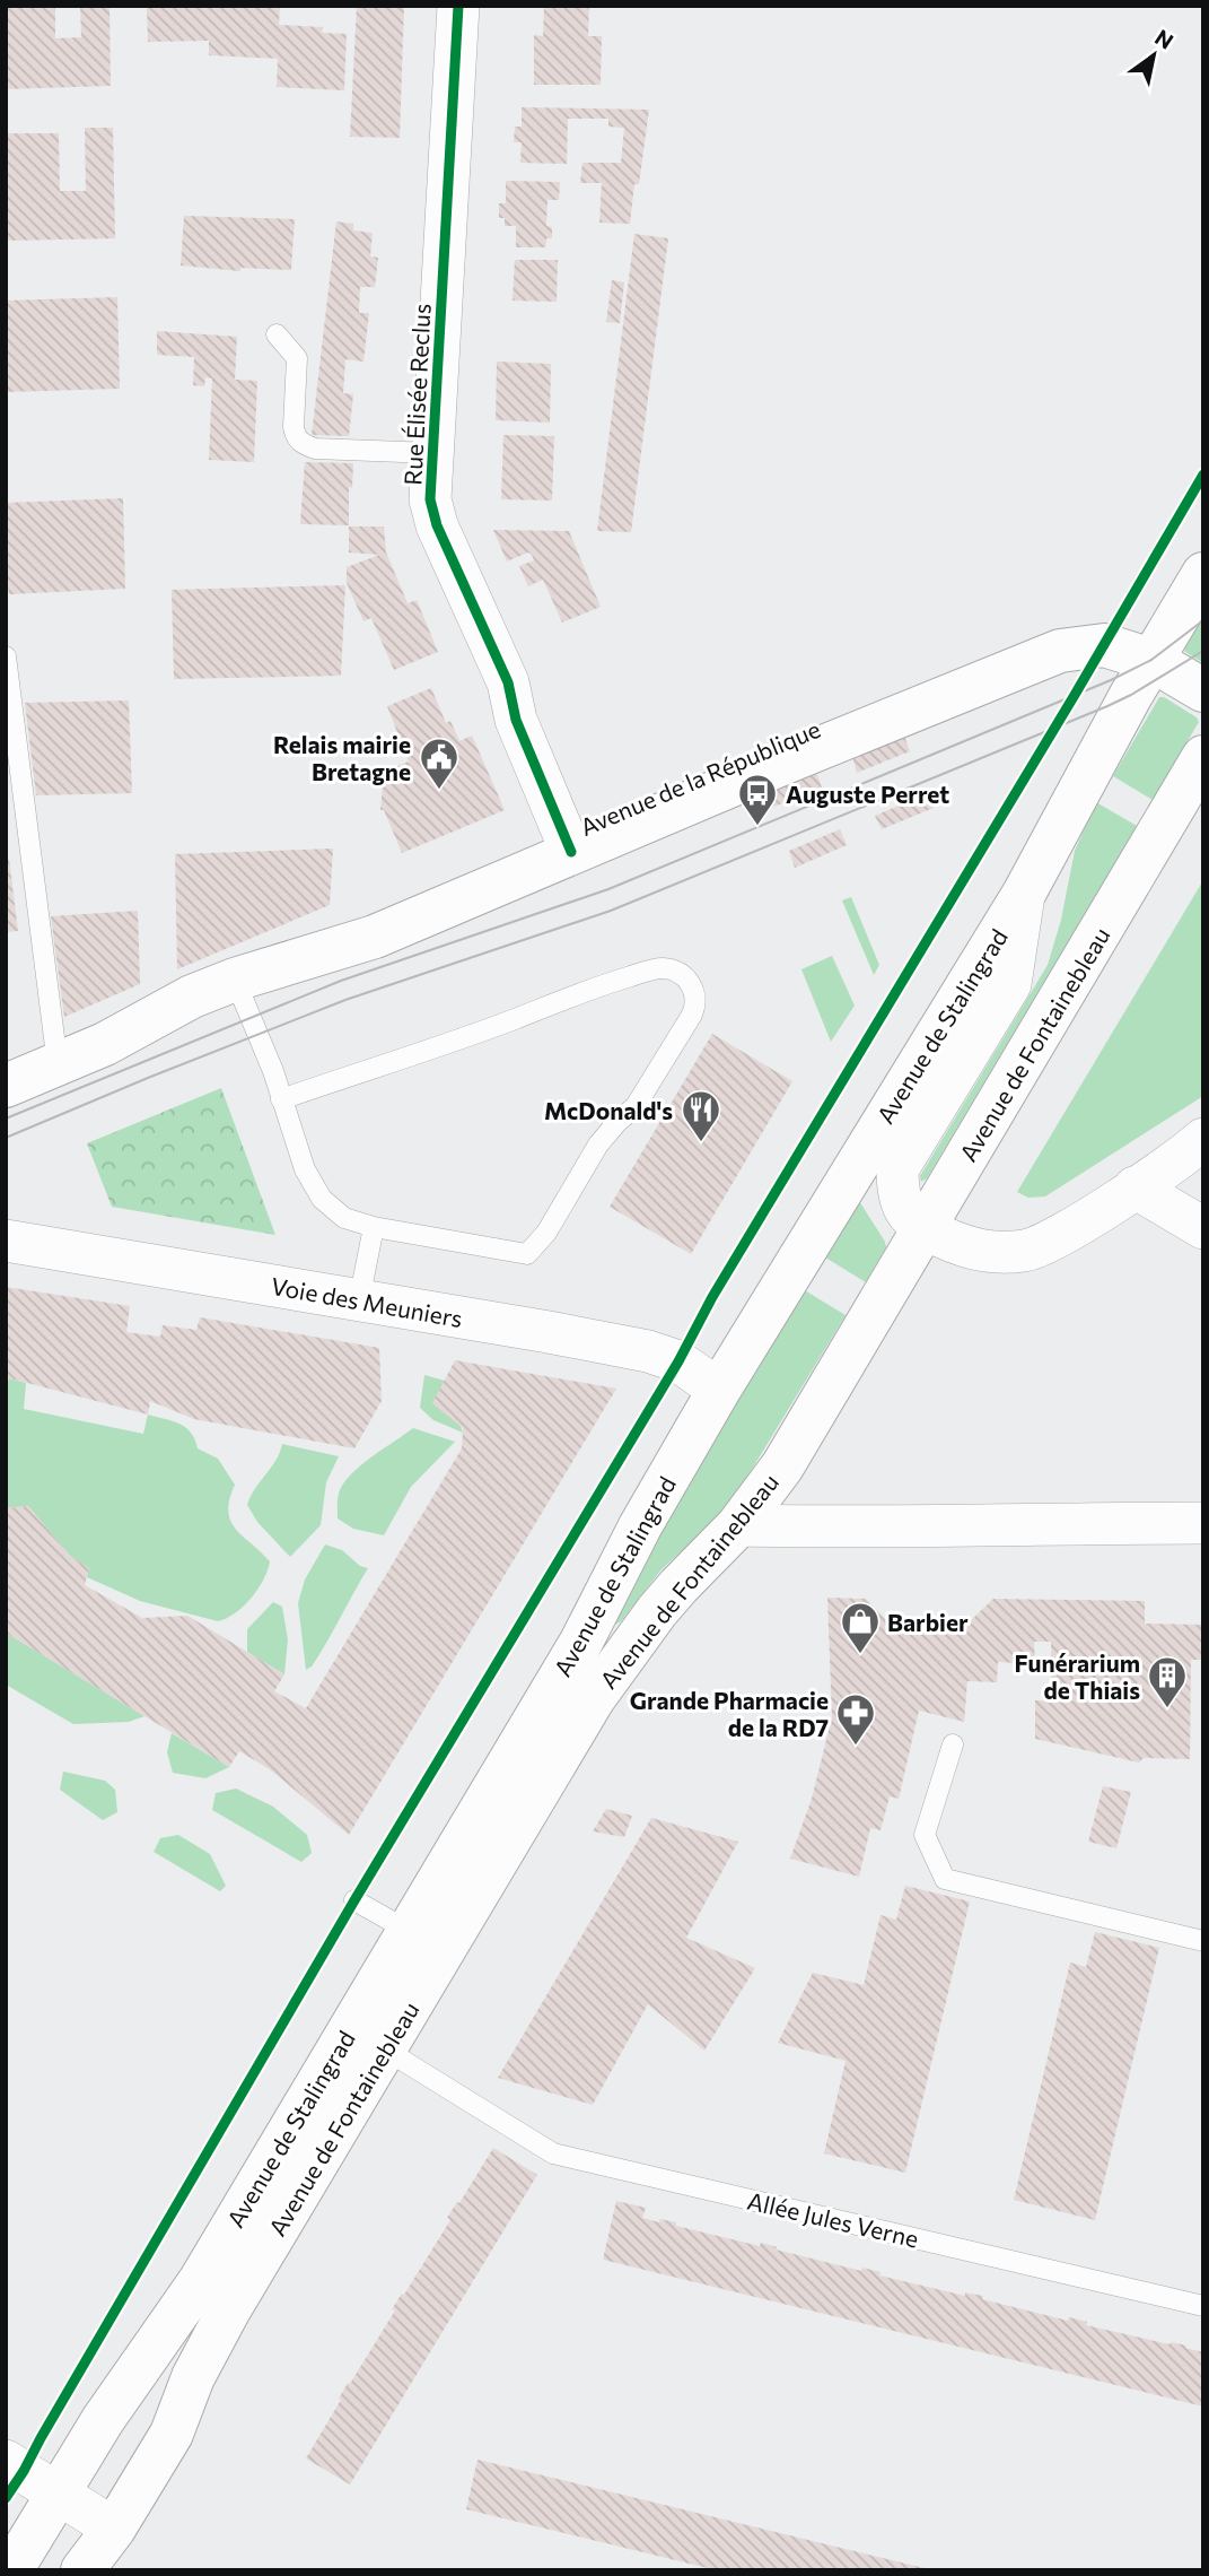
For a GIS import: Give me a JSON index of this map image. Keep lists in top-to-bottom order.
{
  "streets": {
    "main road": ["Avenue de la République", "Avenue de Stalingrad", "Avenue de Fontainebleau"],
    "street": ["Rue Élisée Reclus", "Voie des Meuniers"],
    "lane": ["Allée Jules Verne"]
  },
  "crossings": [
    ["Rue Élisée Reclus", "Avenue de la République"],
    ["Avenue de la République", "Avenue de Stalingrad"],
    ["Avenue de Stalingrad", "Voie des Meuniers"],
    ["Avenue de Fontainebleau", "Allée Jules Verne"]
  ],
  "places": {
    "public building": ["Relais mairie Bretagne"],
    "bus stop": ["Auguste Perret"],
    "restaurant": ["McDonald's"],
    "shop": ["Barbier"],
    "building": ["Funérarium de Thiais"],
    "pharmacy": ["Grande Pharmacie de la RD7"]
  },
  "north": "top right"
}
